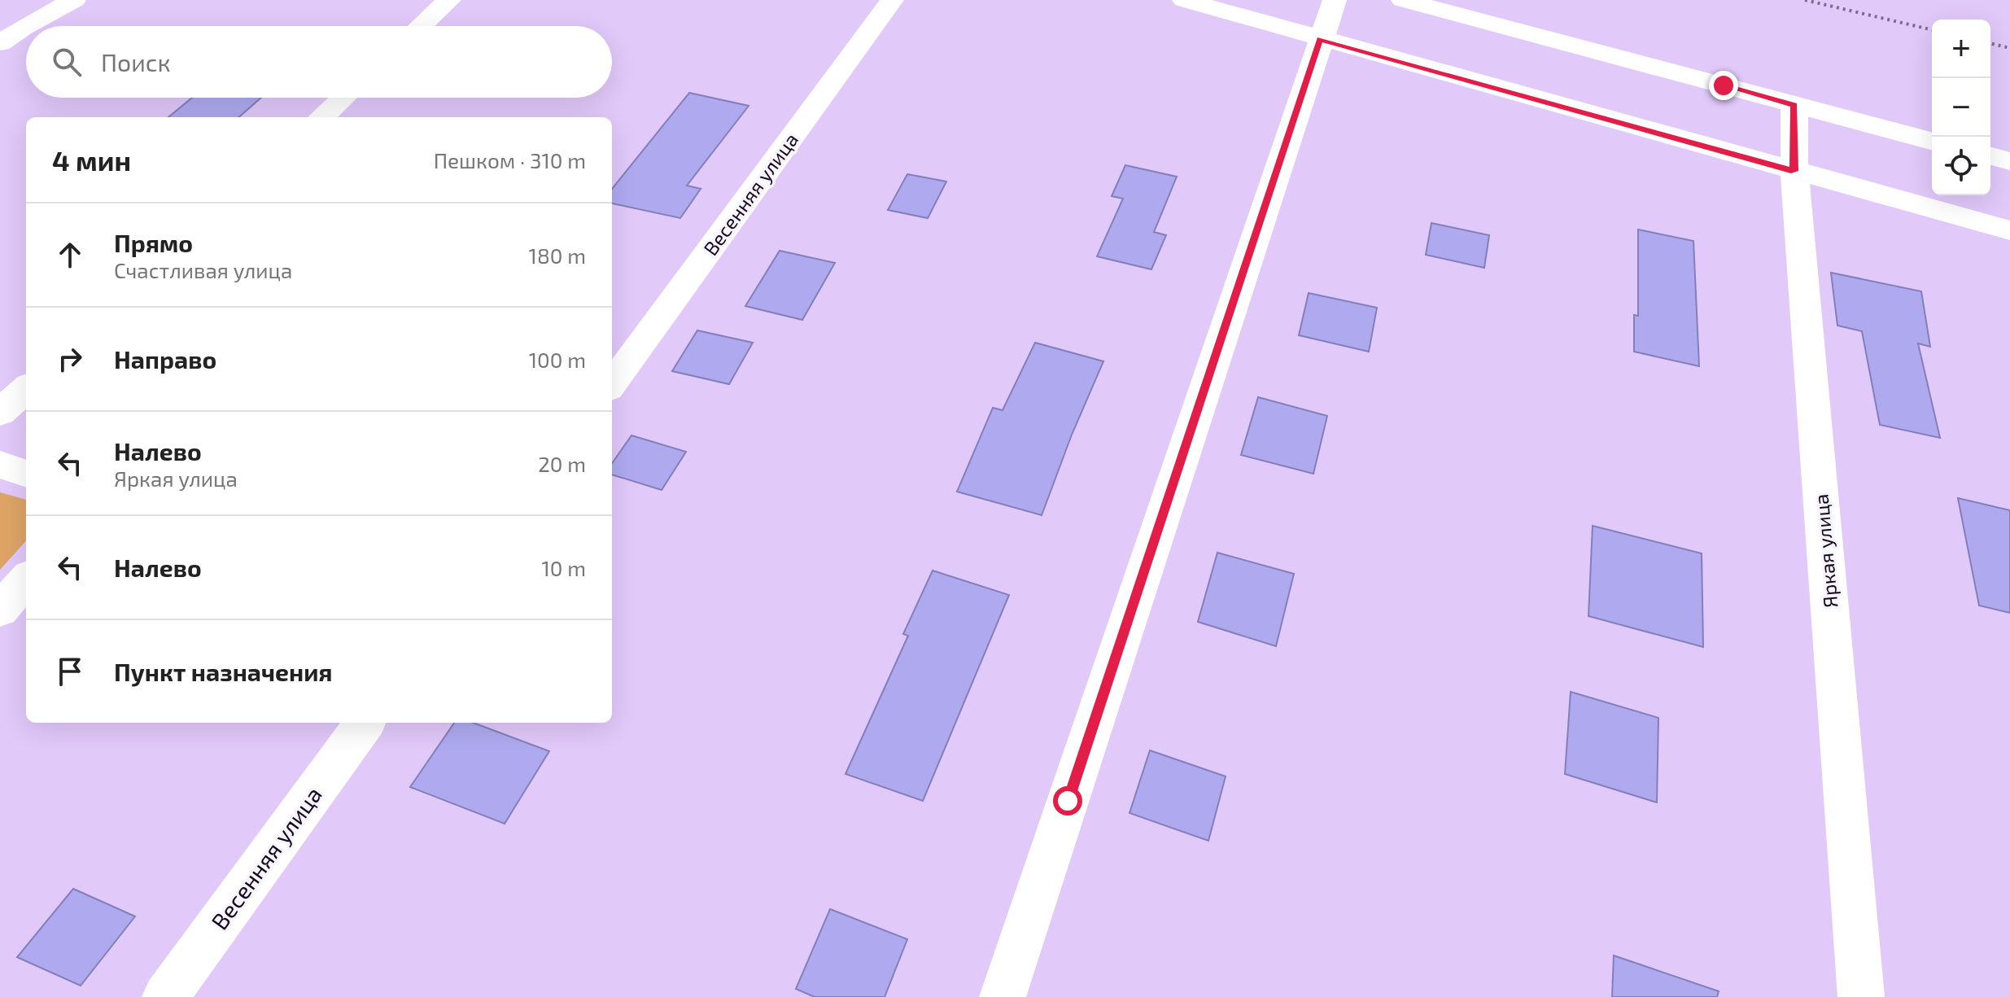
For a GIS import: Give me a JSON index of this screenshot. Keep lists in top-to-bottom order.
{
  "streets": {
    "street": ["Весенняя улица", "Яркая улица"]
  },
  "page": {
    "map_buttons": ["+", "−"],
    "search": "Поиск",
    "heading": ["4 мин", "Пешком · 310 m"],
    "list": [
      ["Прямо", "Счастливая улица", "180 m"],
      ["Направо", "100 m"],
      ["Налево", "Яркая улица", "20 m"],
      ["Налево", "10 m"],
      "Пункт назначения"
    ]
  }
}
